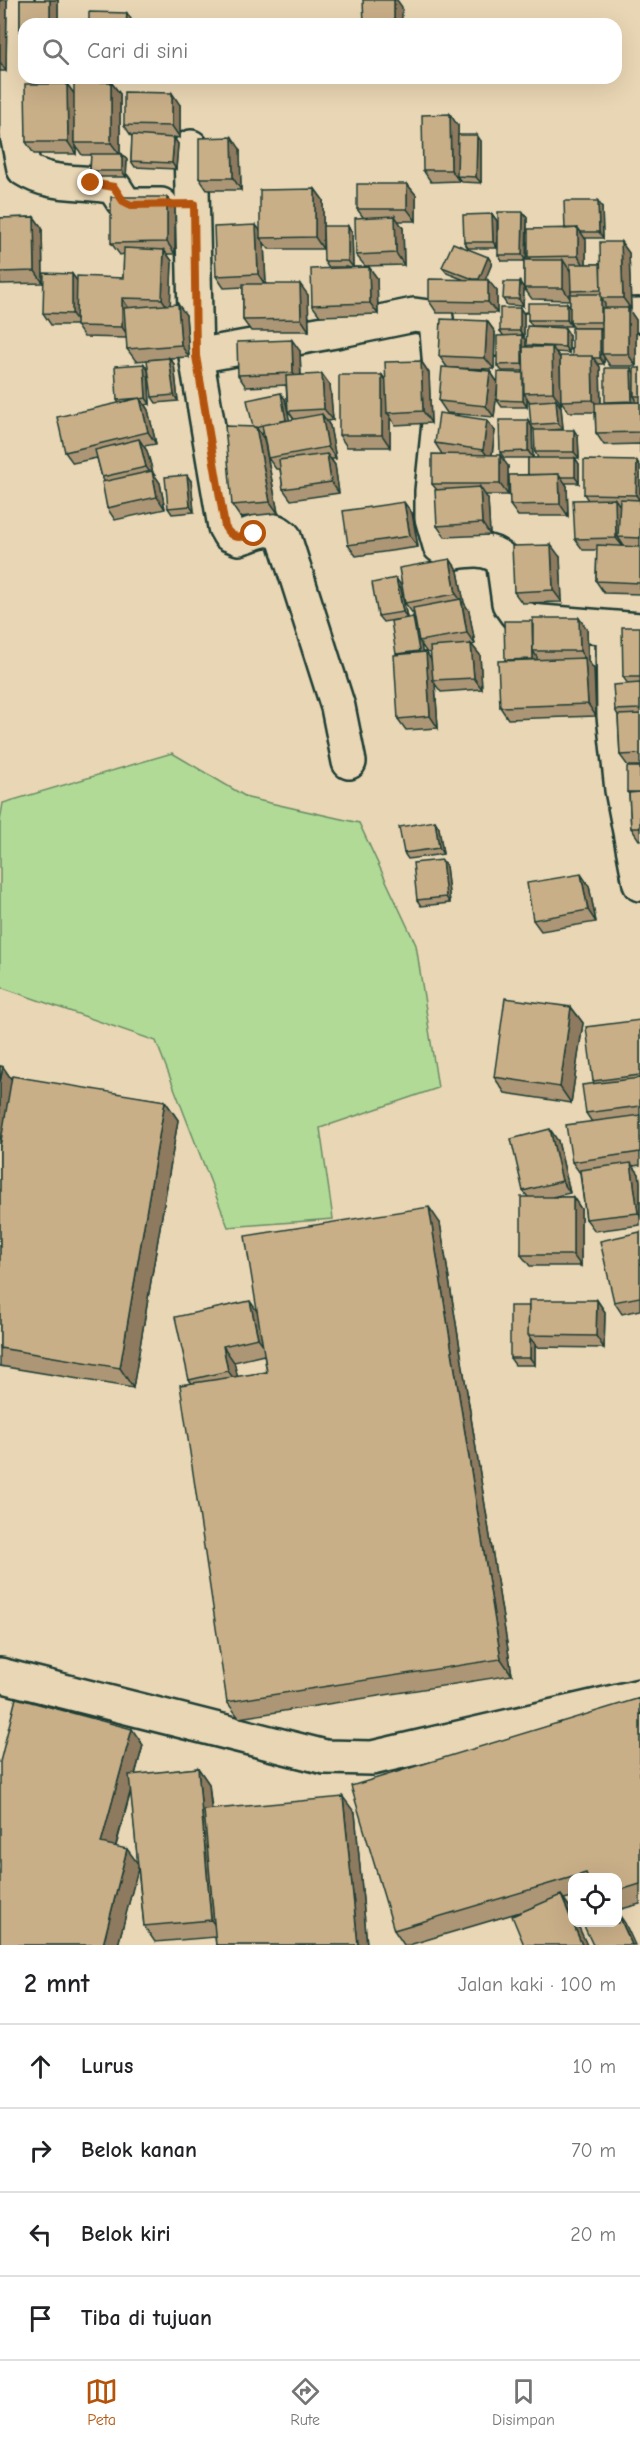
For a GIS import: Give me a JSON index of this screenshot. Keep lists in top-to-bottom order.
{
  "page": {
    "search": "Cari di sini",
    "heading": ["2 mnt", "Jalan kaki · 100 m"],
    "list": [
      ["Lurus", "10 m"],
      ["Belok kanan", "70 m"],
      ["Belok kiri", "20 m"],
      "Tiba di tujuan"
    ],
    "nav": ["Peta", "Rute", "Disimpan"]
  }
}
